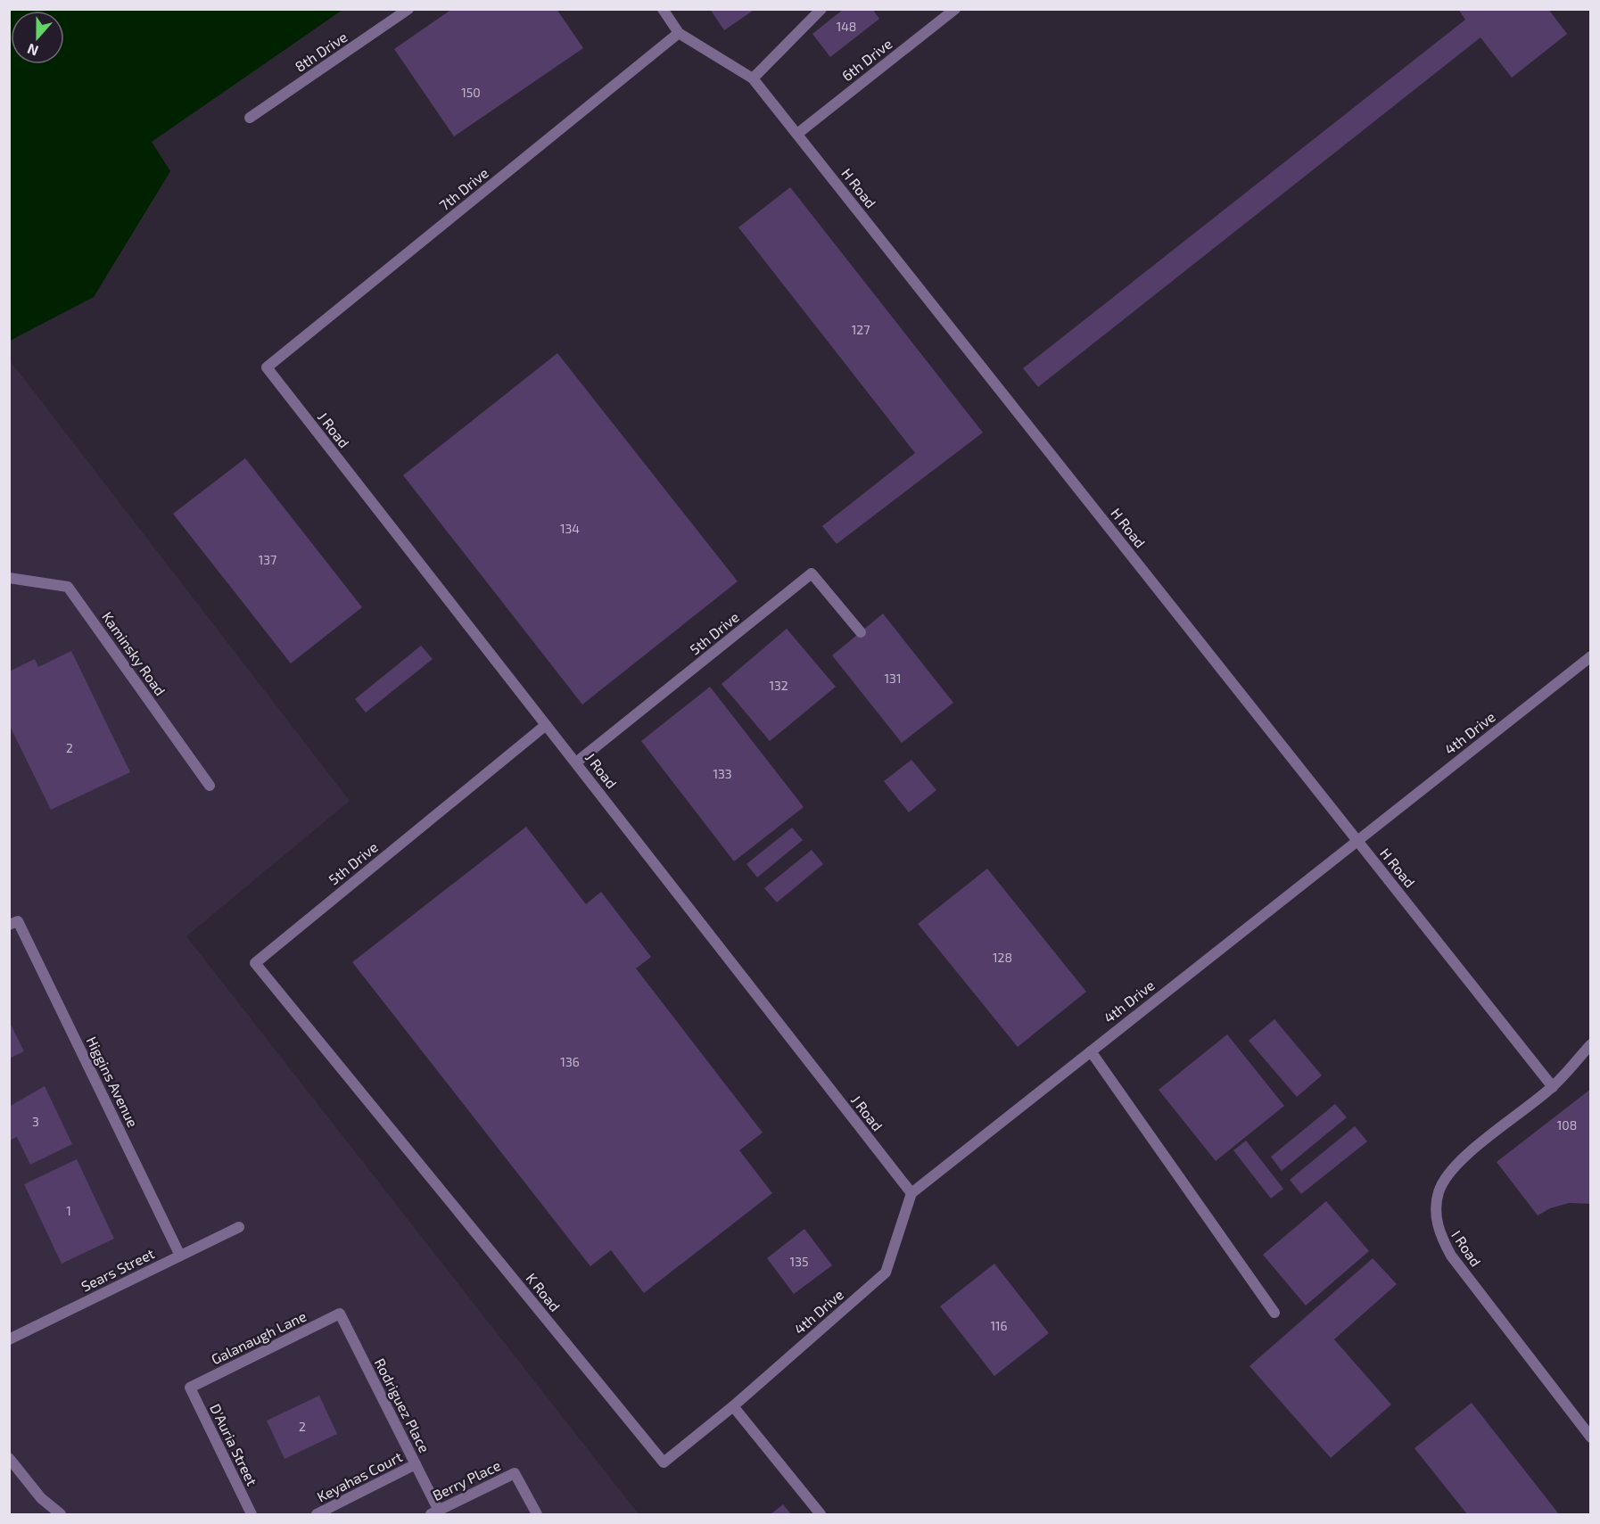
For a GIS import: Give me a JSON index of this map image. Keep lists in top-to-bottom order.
{
  "streets": {
    "lane": [
      "8th Drive",
      "6th Drive",
      "H Road",
      "7th Drive",
      "J Road",
      "5th Drive",
      "Kaminsky Road",
      "4th Drive",
      "Higgins Avenue",
      "I Road",
      "Sears Street",
      "K Road",
      "Galanaugh Lane",
      "Rodriguez Place",
      "D'Auria Street",
      "Keyahas Court",
      "Berry Place"
    ]
  },
  "crossings": [
    ["6th Drive", "H Road"],
    ["H Road", "7th Drive"],
    ["H Road", "4th Drive"],
    ["H Road", "I Road"],
    ["7th Drive", "J Road"],
    ["J Road", "5th Drive"],
    ["J Road", "4th Drive"],
    ["5th Drive", "K Road"],
    ["4th Drive", "K Road"],
    ["Higgins Avenue", "Sears Street"],
    ["Galanaugh Lane", "Rodriguez Place"],
    ["Galanaugh Lane", "D'Auria Street"],
    ["Rodriguez Place", "Keyahas Court"],
    ["Rodriguez Place", "Berry Place"]
  ],
  "house_numbers": [
    "148",
    "150",
    "127",
    "134",
    "137",
    "131",
    "132",
    "2",
    "133",
    "128",
    "136",
    "3",
    "108",
    "1",
    "135",
    "116",
    "2"
  ],
  "north": "bottom"
}
